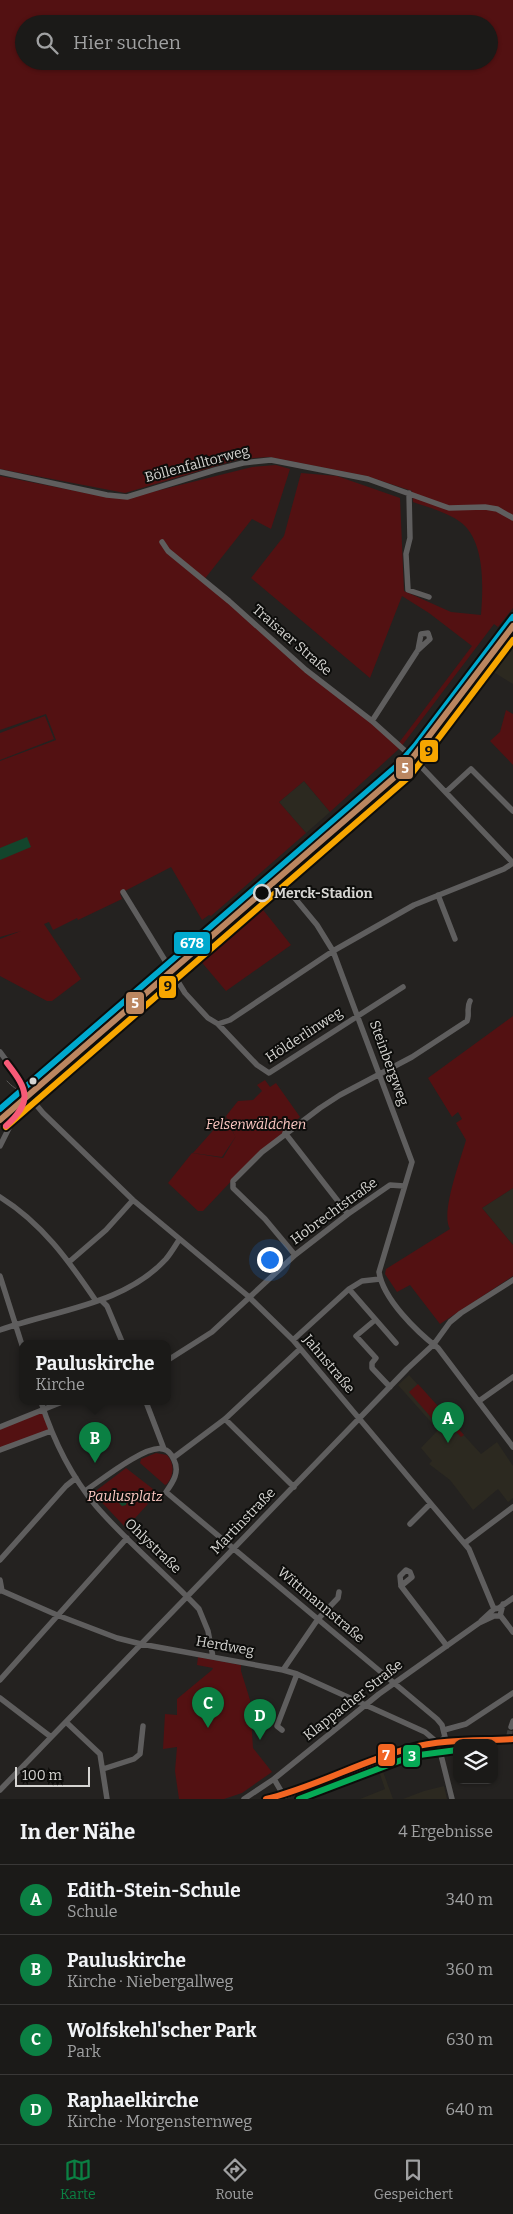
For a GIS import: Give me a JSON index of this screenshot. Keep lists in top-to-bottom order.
{
  "streets": {
    "street": [
      "Böllenfalltorweg",
      "Traisaer Straße",
      "Hölderlinweg",
      "Steinbergweg",
      "Hobrechtstraße",
      "Jahnstraße",
      "Martinstraße",
      "Ohlystraße",
      "Wittmannstraße",
      "Herdweg",
      "Klappacher Straße"
    ]
  },
  "crossings": [
    ["Hölderlinweg", "Steinbergweg"],
    ["Steinbergweg", "Hobrechtstraße"],
    ["Hobrechtstraße", "Jahnstraße"],
    ["Jahnstraße", "Martinstraße"],
    ["Jahnstraße", "Klappacher Straße"],
    ["Martinstraße", "Ohlystraße"],
    ["Martinstraße", "Wittmannstraße"],
    ["Martinstraße", "Herdweg"],
    ["Ohlystraße", "Herdweg"],
    ["Wittmannstraße", "Klappacher Straße"],
    ["Herdweg", "Klappacher Straße"]
  ],
  "parks": ["Felsenwäldchen", "Paulusplatz"],
  "places": ["Merck-Stadion"],
  "lines": [
    "transit line 678",
    "transit line 5",
    "transit line 9",
    "transit line 7",
    "transit line 3"
  ],
  "scale_bar": "100 m",
  "page": {
    "search": "Hier suchen",
    "popup": ["Pauluskirche", "Kirche"],
    "pins": [
      "A",
      "B",
      "C",
      "D"
    ],
    "scale": "100 m",
    "heading": ["In der Nähe", "4 Ergebnisse"],
    "list": [
      {
        "mark": "A",
        "name": "Edith-Stein-Schule",
        "note": "Schule",
        "value": "340 m"
      },
      {
        "mark": "B",
        "name": "Pauluskirche",
        "note": "Kirche · Niebergallweg",
        "value": "360 m"
      },
      {
        "mark": "C",
        "name": "Wolfskehl'scher Park",
        "note": "Park",
        "value": "630 m"
      },
      {
        "mark": "D",
        "name": "Raphaelkirche",
        "note": "Kirche · Morgensternweg",
        "value": "640 m"
      }
    ],
    "nav": ["Karte", "Route", "Gespeichert"]
  }
}
